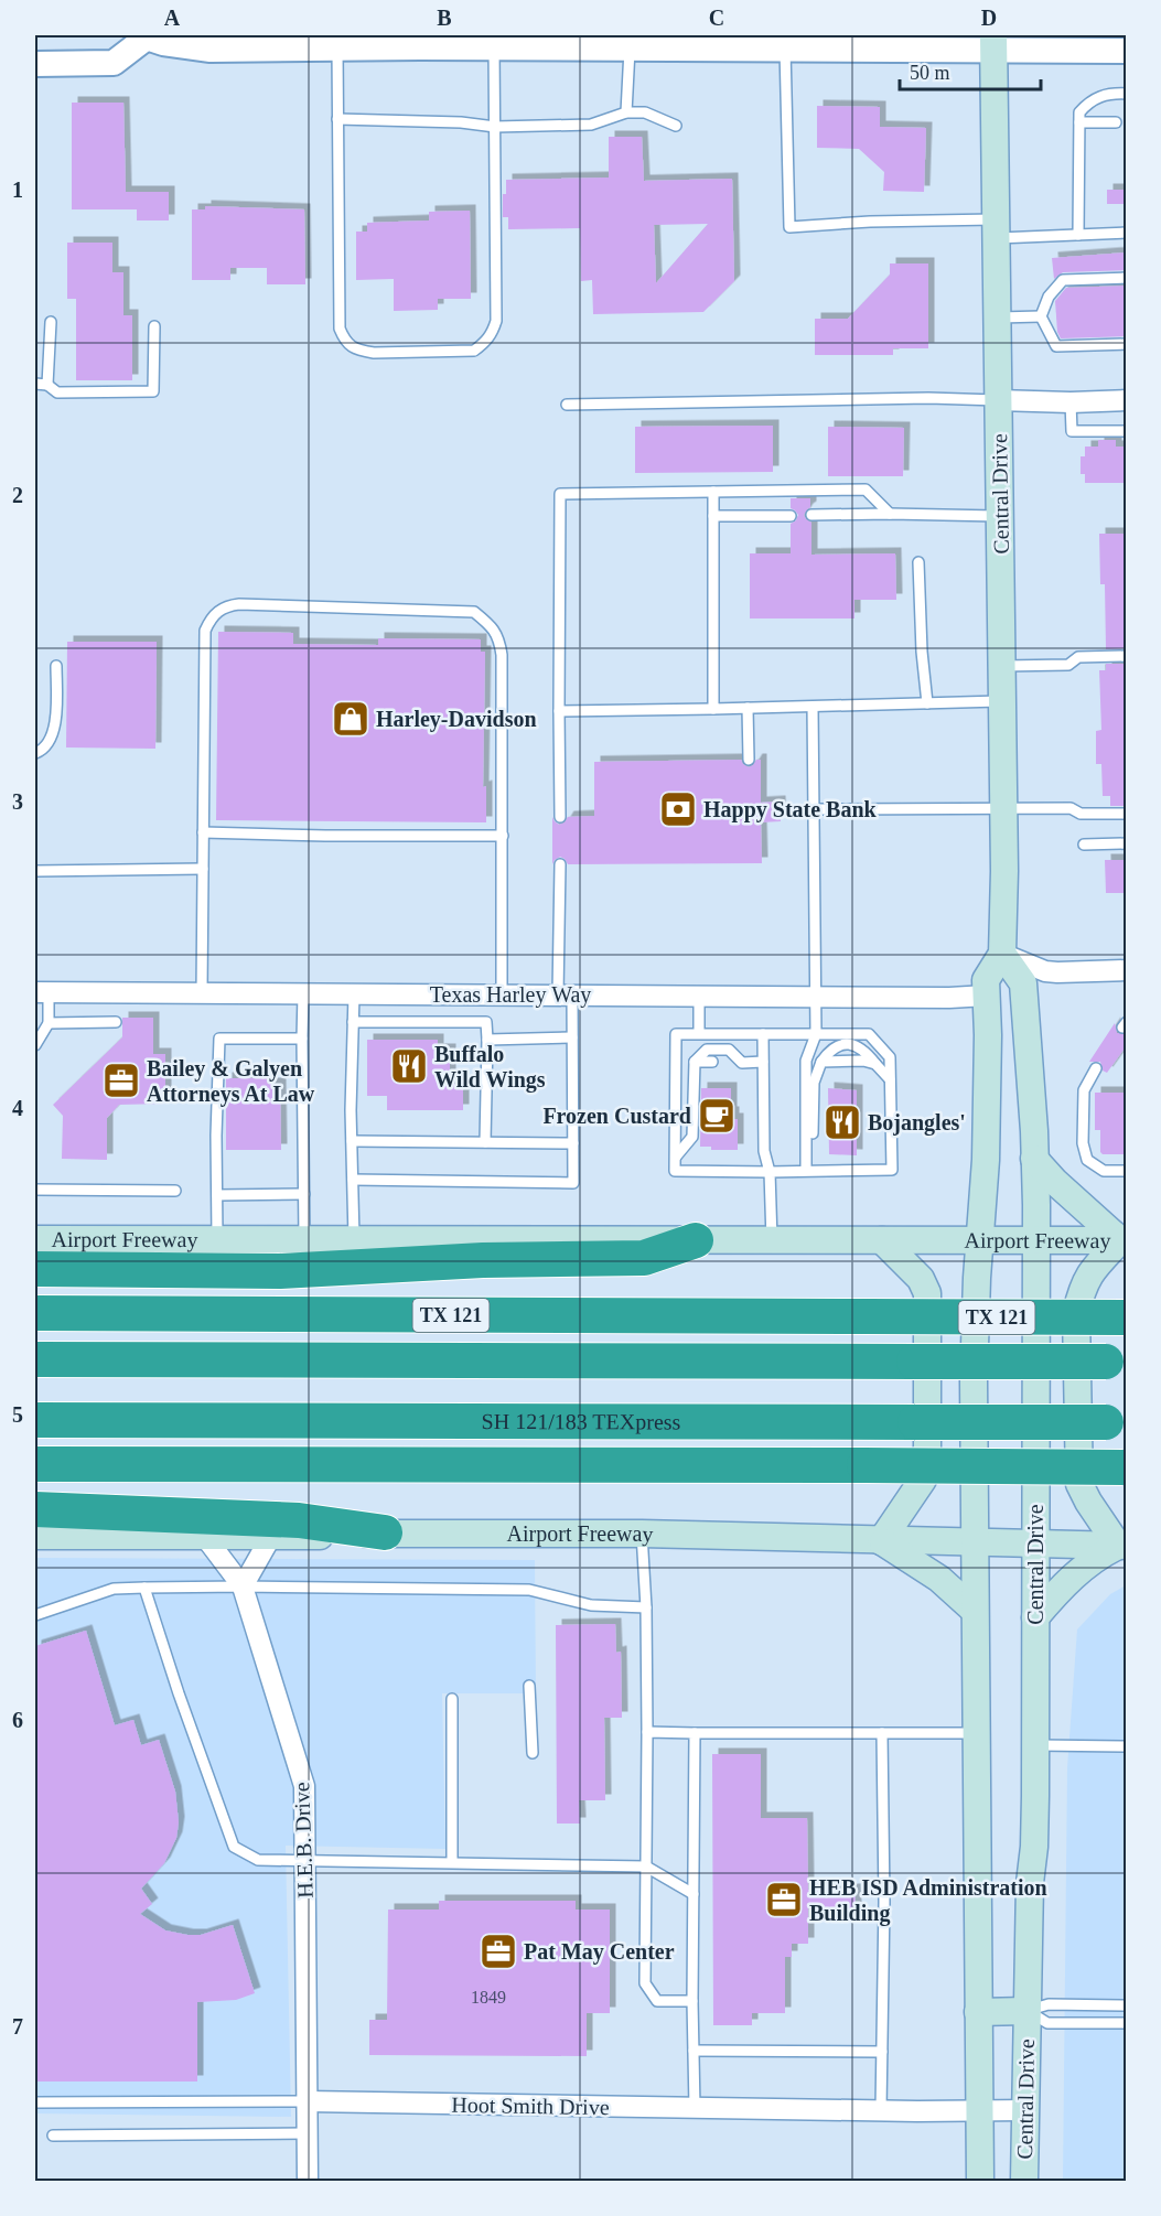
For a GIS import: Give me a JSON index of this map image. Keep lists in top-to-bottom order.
{
  "streets": {
    "highway": ["TX 121", "SH 121/183 TEXpress"],
    "main road": ["Central Drive", "Airport Freeway"],
    "street": ["Texas Harley Way", "H.E.B. Drive", "Hoot Smith Drive"]
  },
  "crossings": [
    ["Central Drive", "Texas Harley Way"],
    ["Central Drive", "Airport Freeway"],
    ["Central Drive", "Hoot Smith Drive"],
    ["Airport Freeway", "H.E.B. Drive"],
    ["H.E.B. Drive", "Hoot Smith Drive"]
  ],
  "places": {
    "shop": ["Harley-Davidson"],
    "bank": ["Happy State Bank"],
    "restaurant": ["Buffalo Wild Wings", "Bojangles'"],
    "office": ["Bailey & Galyen Attorneys At Law", "HEB ISD Administration Building", "Pat May Center"],
    "cafe": ["Frozen Custard"]
  },
  "house_numbers": ["1849"],
  "scale_bar": "50 m",
  "grid": {
    "columns": [
      "A",
      "B",
      "C",
      "D"
    ],
    "rows": [
      "1",
      "2",
      "3",
      "4",
      "5",
      "6",
      "7"
    ]
  }
}
